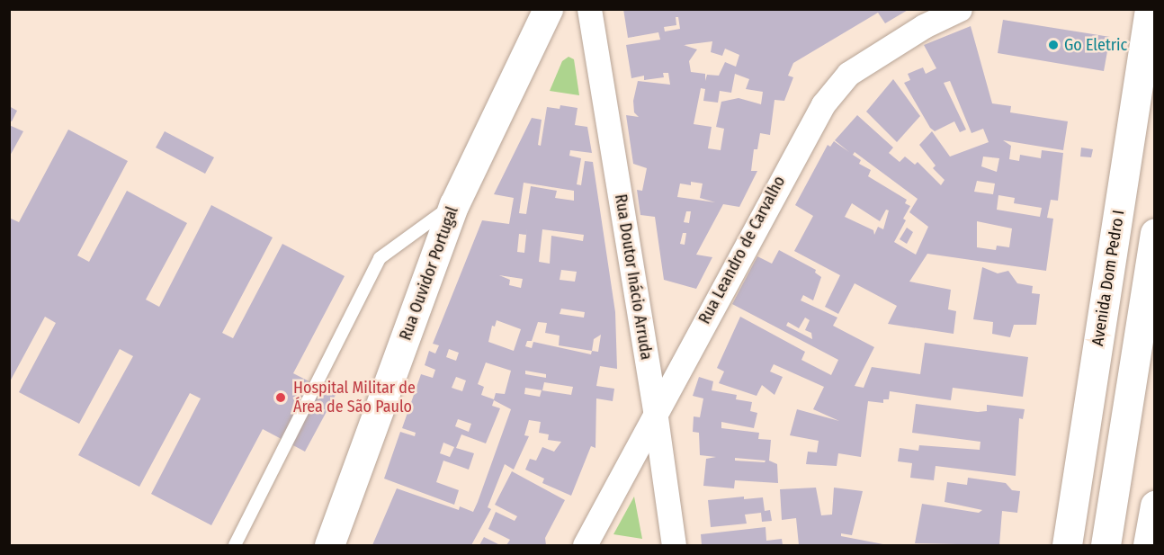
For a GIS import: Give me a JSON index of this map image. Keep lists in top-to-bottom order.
{
  "streets": {
    "main road": ["Rua Ouvidor Portugal", "Avenida Dom Pedro I"],
    "street": ["Rua Leandro de Carvalho", "Rua Doutor Inácio Arruda"]
  },
  "crossings": [
    ["Rua Leandro de Carvalho", "Rua Doutor Inácio Arruda"]
  ],
  "places": ["Go Eletric", "Hospital Militar de Área de São Paulo"]
}
